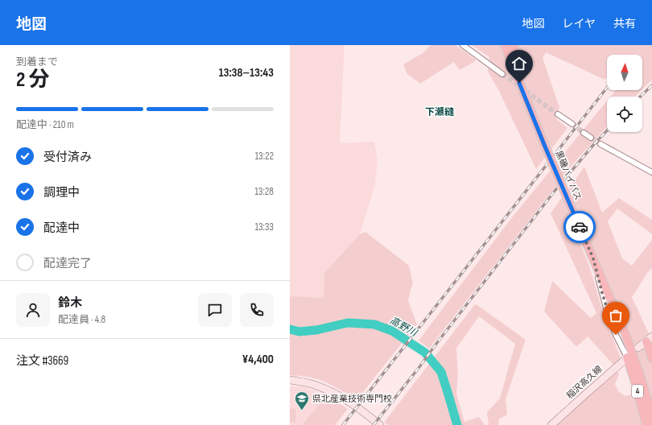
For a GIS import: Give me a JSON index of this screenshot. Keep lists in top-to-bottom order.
{
  "streets": {
    "highway": ["黒磯バイパス", "4"],
    "main road": ["稲沢高久線"]
  },
  "crossings": [
    ["黒磯バイパス", "4"],
    ["稲沢高久線", "4"]
  ],
  "districts": ["下瀬縫"],
  "water": ["高野川"],
  "places": {
    "school or university": ["県北産業技術専門校"]
  },
  "north": "top",
  "page": {
    "header": "地図",
    "nav": ["地図", "レイヤ", "共有"],
    "heading": ["2 分", "到着まで", "13:38–13:43"],
    "panel": [
      "鈴木",
      "配達員 · 4.8",
      "注文 #3669",
      "¥4,400"
    ],
    "bar": "配達中 · 210 m",
    "list": [
      ["受付済み", "13:22"],
      ["調理中", "13:28"],
      ["配達中", "13:33"],
      "配達完了"
    ]
  }
}
